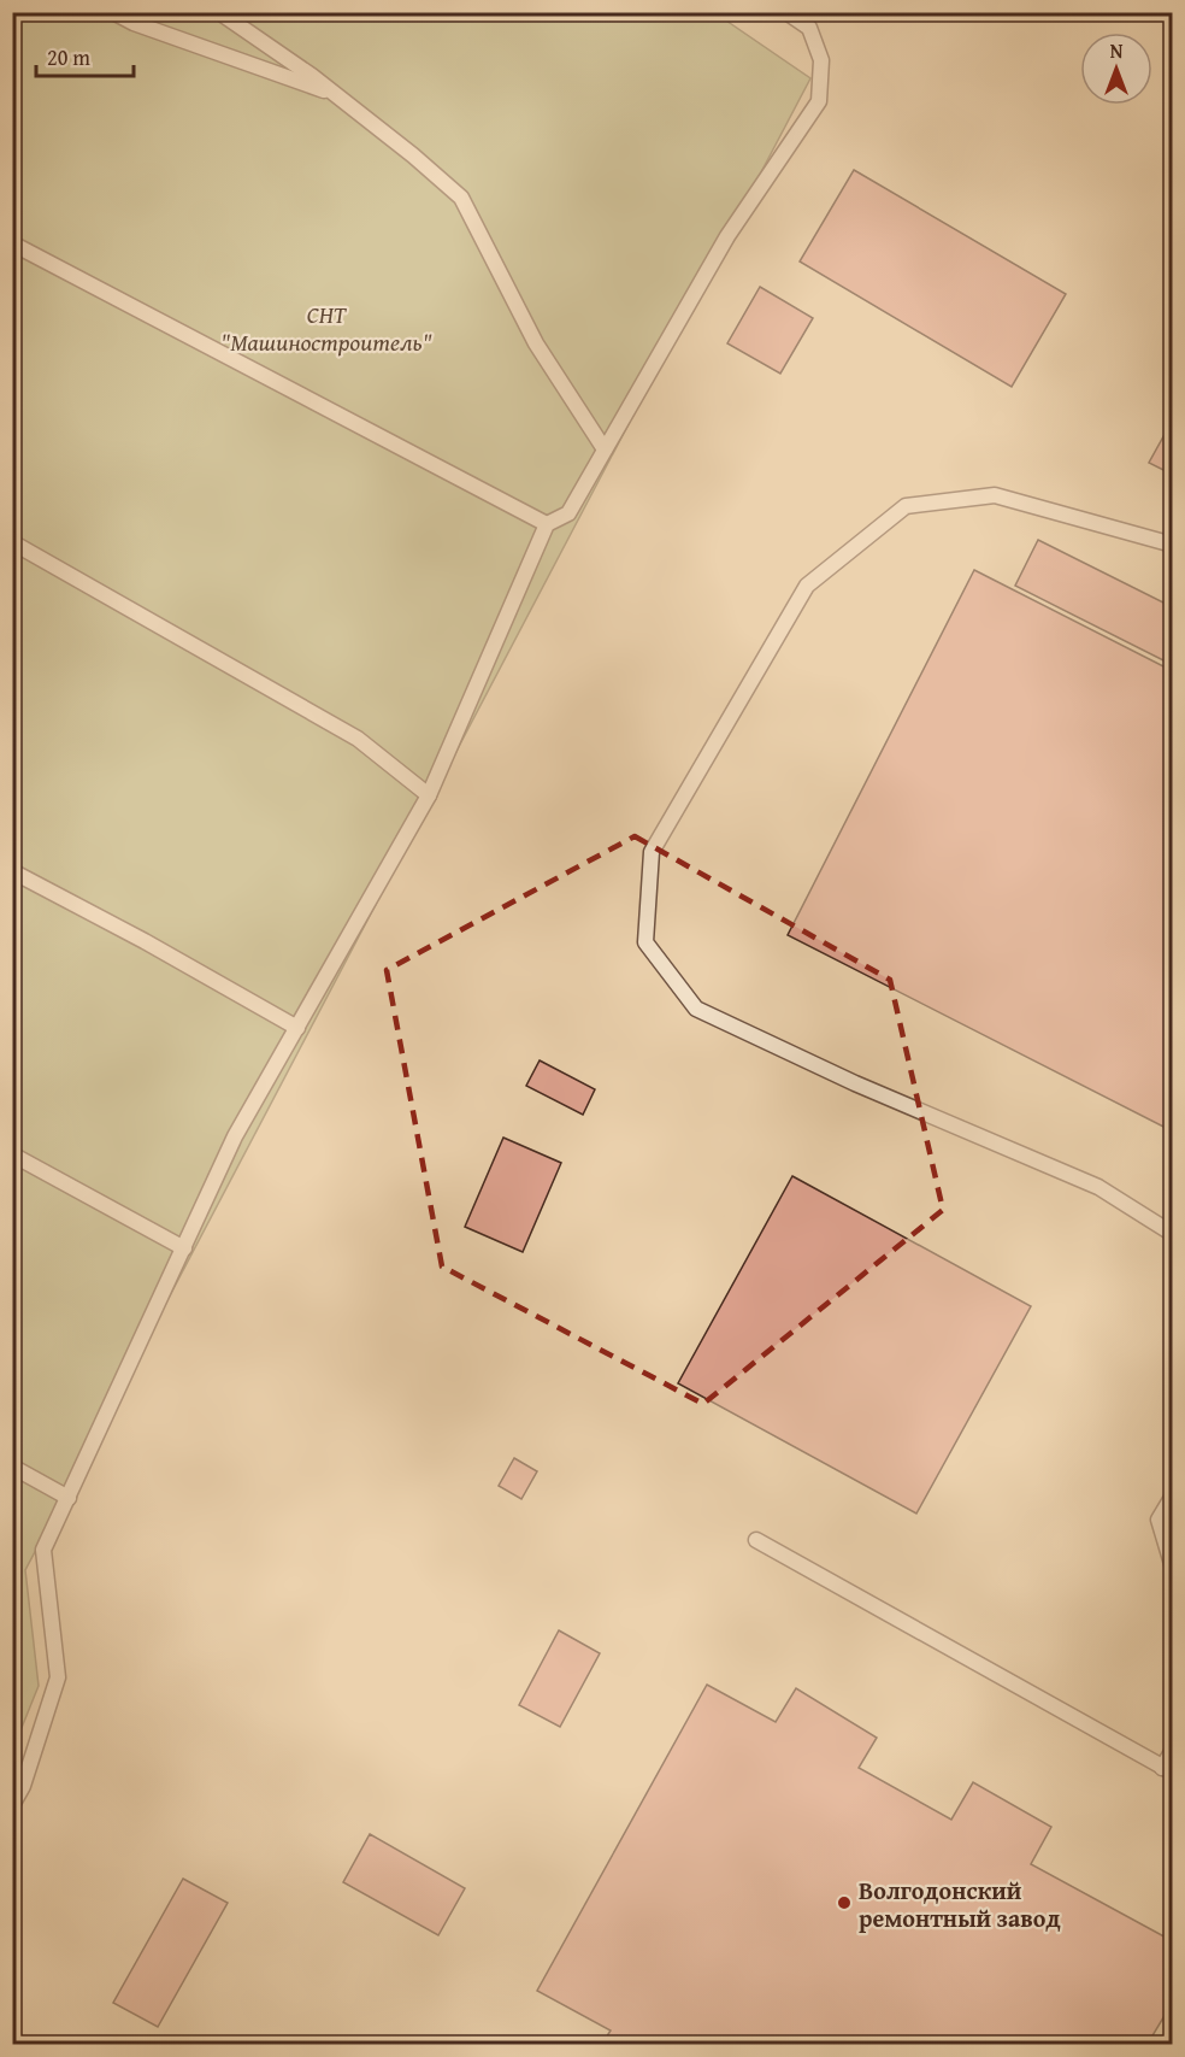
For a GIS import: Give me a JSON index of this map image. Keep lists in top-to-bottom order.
{
  "parks": ["СНТ \"Машиностроитель\""],
  "places": ["Волгодонский ремонтный завод"],
  "scale_bar": "20 m",
  "north": "top"
}
